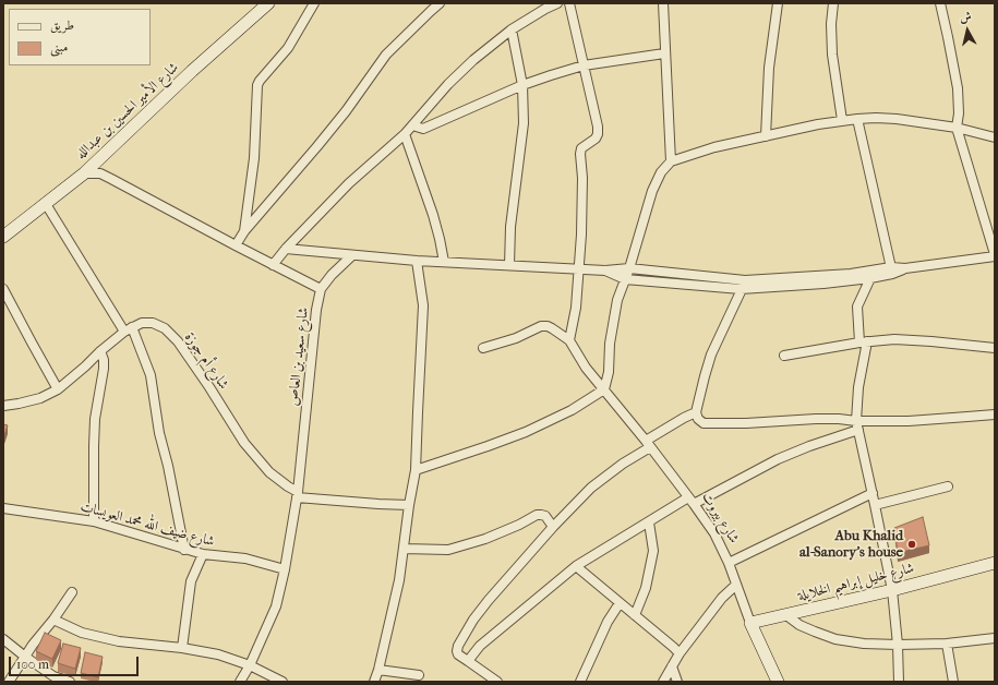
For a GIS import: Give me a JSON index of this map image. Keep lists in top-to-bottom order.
{
  "streets": {
    "street": [
      "شارع الأمير الحسين بن عبدالله",
      "شارع سعيد بن العاص",
      "شارع أم جوزة",
      "شارع بيروت",
      "شارع ضيف الله محمد العويسات",
      "شارع خليل إبراهيم الخلايلة"
    ]
  },
  "crossings": [
    ["شارع الأمير الحسين بن عبدالله", "شارع سعيد بن العاص"],
    ["شارع سعيد بن العاص", "شارع أم جوزة"],
    ["شارع سعيد بن العاص", "شارع ضيف الله محمد العويسات"],
    ["شارع بيروت", "شارع خليل إبراهيم الخلايلة"]
  ],
  "places": ["Abu Khalid al-Sanory's house"],
  "legend": ["طريق", "مبنى"],
  "scale_bar": "100 m",
  "north": "top"
}
